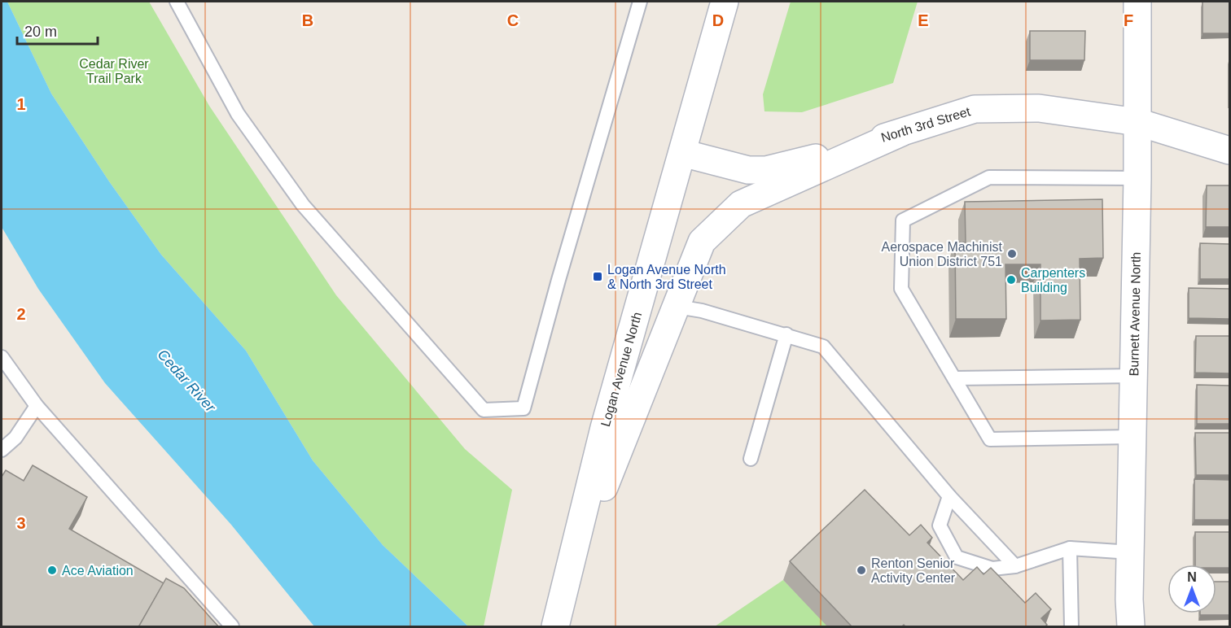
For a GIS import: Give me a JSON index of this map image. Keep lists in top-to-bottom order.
{
  "streets": {
    "main road": ["North 3rd Street", "Burnett Avenue North", "Logan Avenue North"]
  },
  "crossings": [
    ["North 3rd Street", "Burnett Avenue North"],
    ["North 3rd Street", "Logan Avenue North"]
  ],
  "water": ["Cedar River"],
  "parks": ["Cedar River Trail Park"],
  "places": {
    "other": [
      "Aerospace Machinist Union District 751",
      "Carpenters Building",
      "Ace Aviation",
      "Renton Senior Activity Center"
    ],
    "transit": ["Logan Avenue North & North 3rd Street"]
  },
  "scale_bar": "20 m",
  "north": "top",
  "grid": {
    "columns": [
      "B",
      "C",
      "D",
      "E",
      "F"
    ],
    "rows": ["1", "2", "3"]
  }
}
